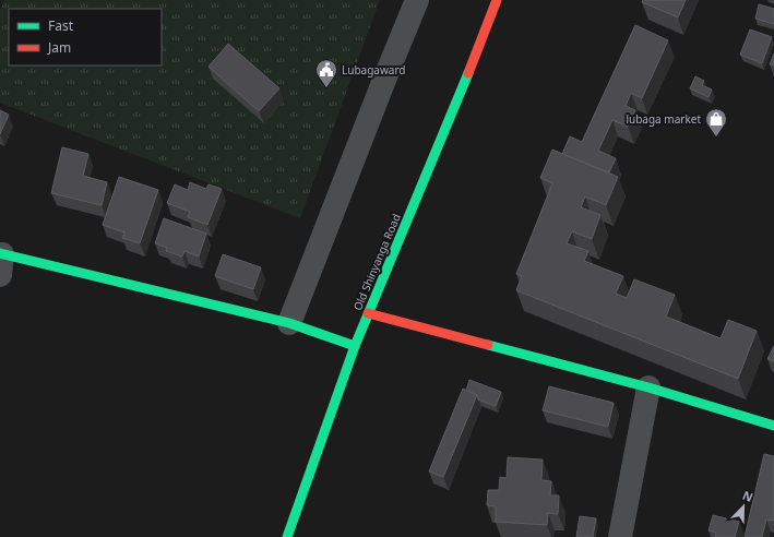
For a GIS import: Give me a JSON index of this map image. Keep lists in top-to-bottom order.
{
  "streets": {
    "street": ["Old Shinyanga Road"]
  },
  "places": {
    "public building": ["Lubagaward"],
    "shop": ["lubaga market"]
  },
  "legend": ["Fast", "Jam"],
  "north": "top right"
}
